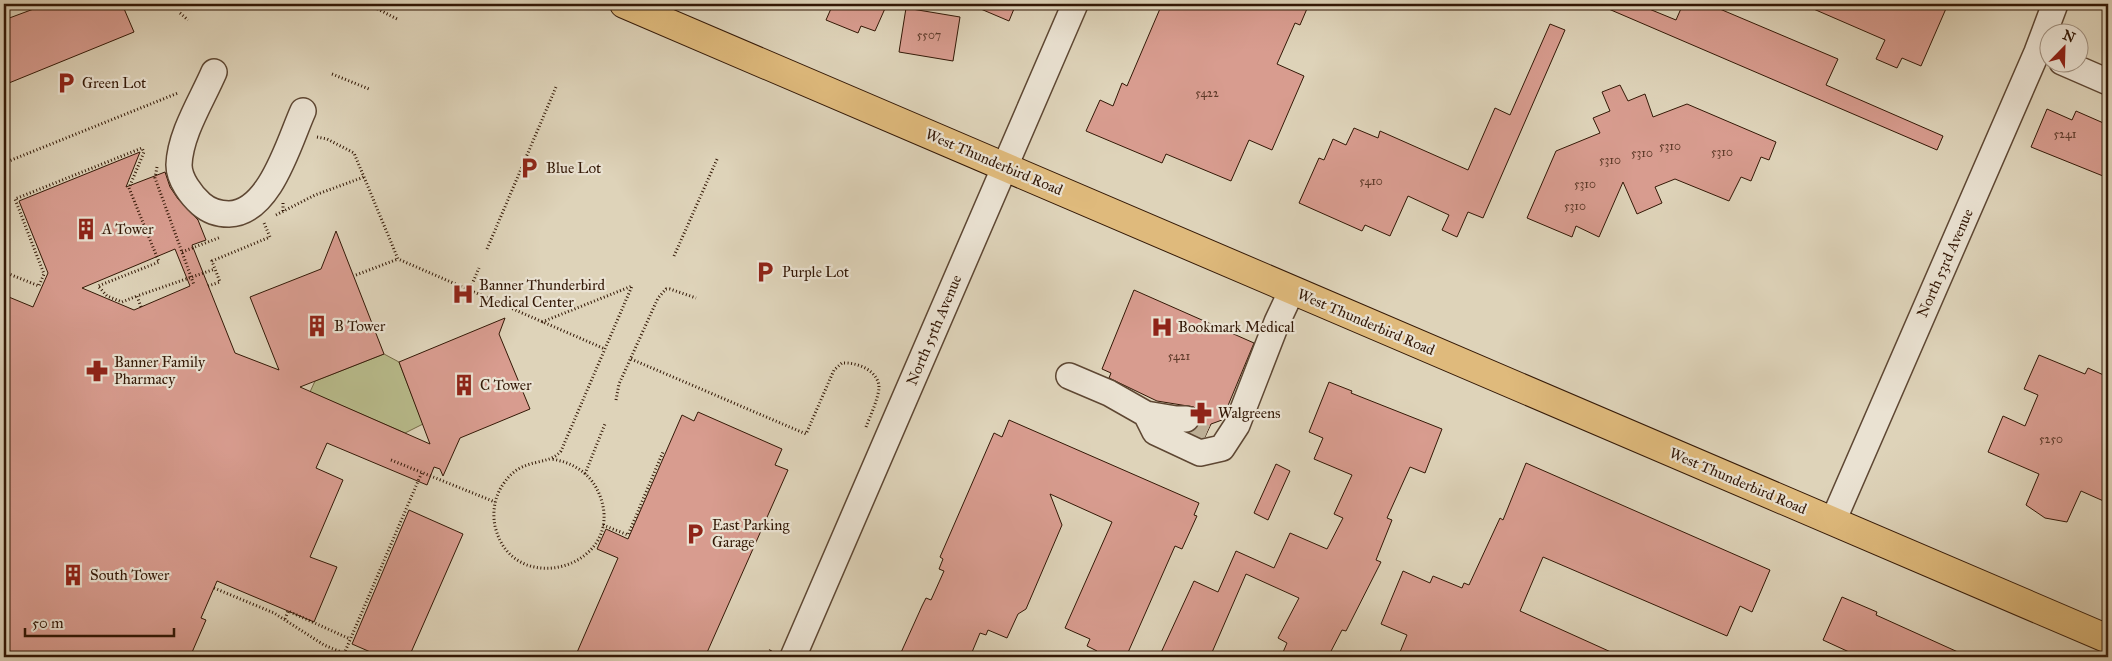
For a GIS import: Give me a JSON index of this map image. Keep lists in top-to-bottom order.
{
  "streets": {
    "main road": ["West Thunderbird Road"],
    "street": ["North 53rd Avenue", "North 55th Avenue"]
  },
  "crossings": [
    ["West Thunderbird Road", "North 53rd Avenue"],
    ["West Thunderbird Road", "North 55th Avenue"]
  ],
  "places": {
    "parking": [
      "Green Lot",
      "Blue Lot",
      "Purple Lot",
      "East Parking Garage"
    ],
    "building": [
      "A Tower",
      "B Tower",
      "C Tower",
      "South Tower"
    ],
    "hospital": ["Banner Thunderbird Medical Center", "Bookmark Medical"],
    "pharmacy": ["Banner Family Pharmacy", "Walgreens"]
  },
  "house_numbers": [
    "5507",
    "5422",
    "5241",
    "5310",
    "5310",
    "5310",
    "5310",
    "5410",
    "5310",
    "5310",
    "5421",
    "5250"
  ],
  "scale_bar": "50 m",
  "north": "top right"
}
